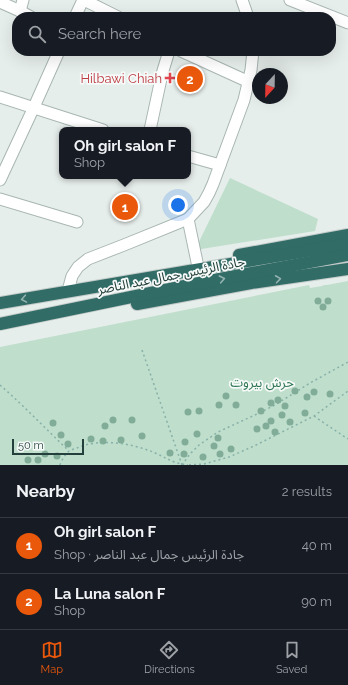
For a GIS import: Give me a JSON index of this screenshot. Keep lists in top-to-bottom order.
{
  "streets": {
    "highway": ["جادة الرئيس جمال عبد الناصر"]
  },
  "parks": ["حرش بيروت"],
  "places": {
    "health": ["Hilbawi Chiah"]
  },
  "scale_bar": "50 m",
  "north": "bottom",
  "page": {
    "search": "Search here",
    "pins": ["2", "1"],
    "popup": ["Oh girl salon F", "Shop"],
    "scale": "50 m",
    "heading": ["Nearby", "2 results"],
    "list": [
      {
        "mark": "1",
        "name": "Oh girl salon F",
        "note": "Shop · جادة الرئيس جمال عبد الناصر",
        "value": "40 m"
      },
      {
        "mark": "2",
        "name": "La Luna salon F",
        "note": "Shop",
        "value": "90 m"
      }
    ],
    "nav": ["Map", "Directions", "Saved"]
  }
}
